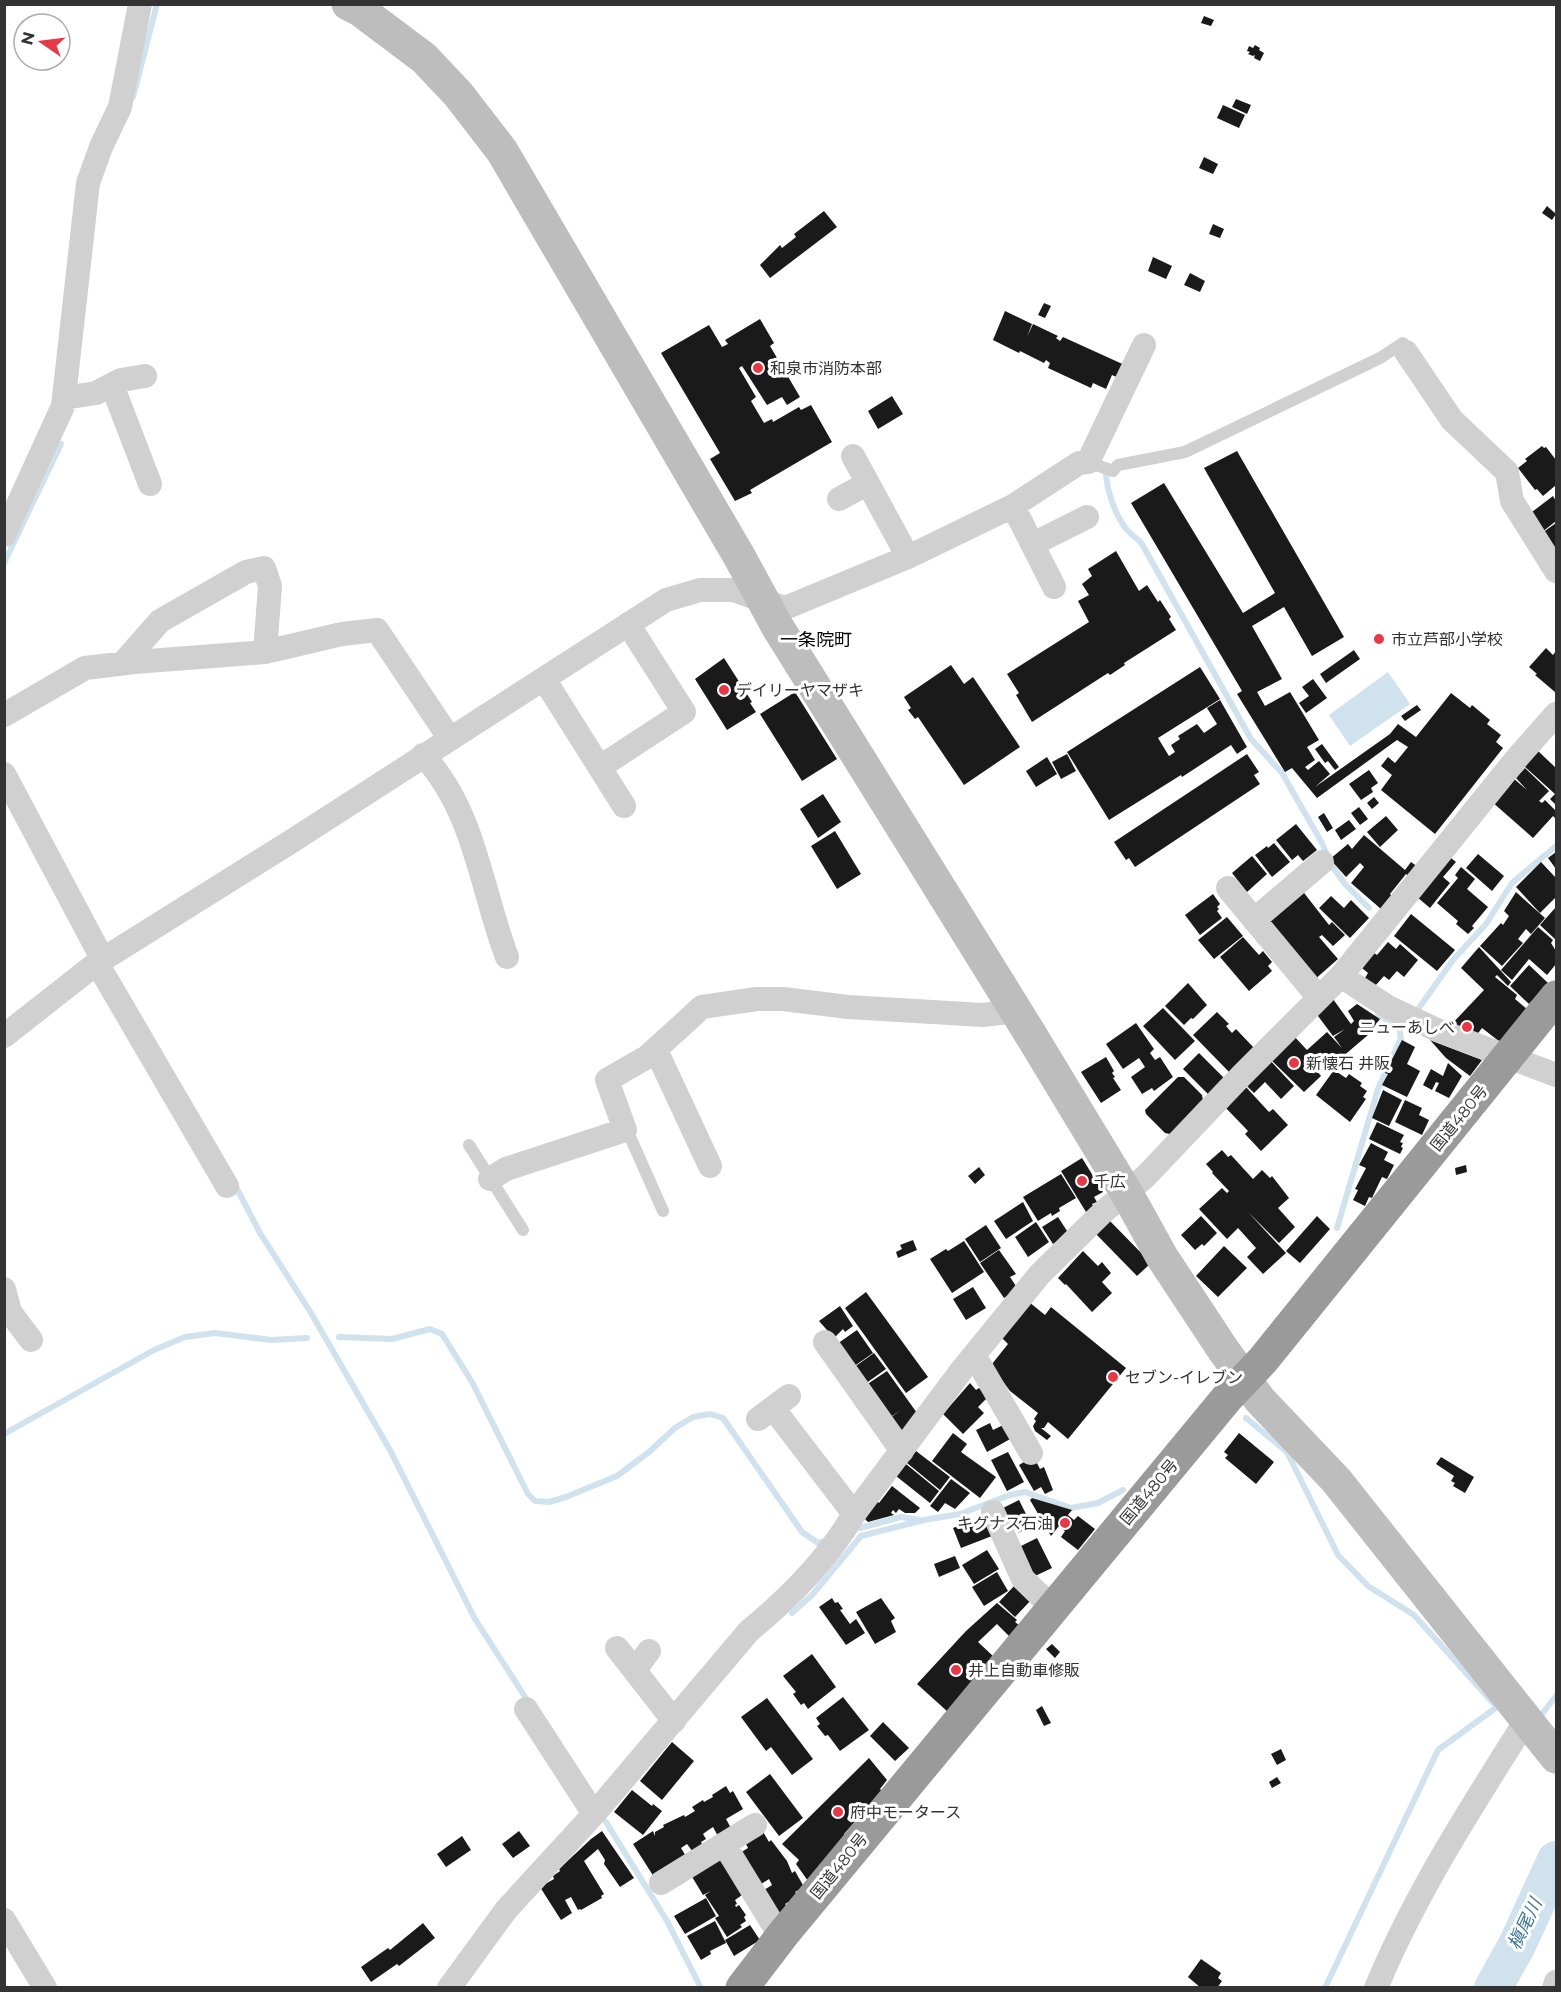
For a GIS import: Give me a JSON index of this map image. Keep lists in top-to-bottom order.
{
  "streets": {
    "highway": ["国道480号"]
  },
  "districts": ["一条院町"],
  "water": ["槇尾川"],
  "places": [
    "和泉市消防本部",
    "市立芦部小学校",
    "デイリーヤマザキ",
    "ニューあしべ",
    "新懐石 井阪",
    "千広",
    "セブン-イレブン",
    "キグナス石油",
    "井上自動車修販",
    "府中モータース"
  ],
  "north": "left"
}
